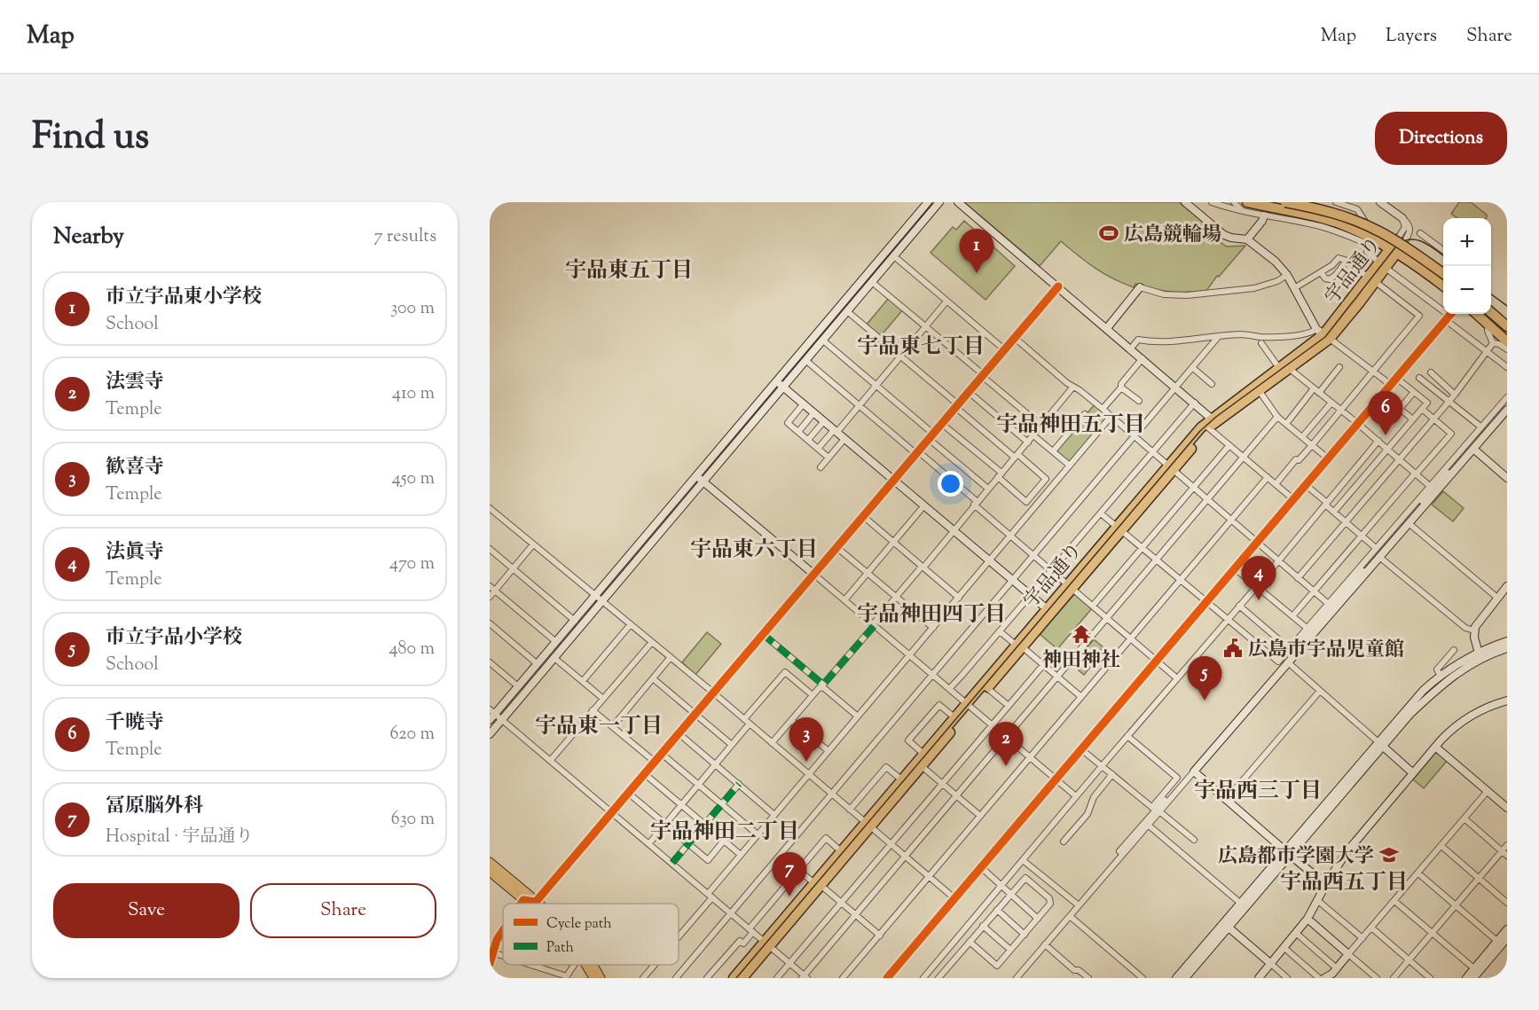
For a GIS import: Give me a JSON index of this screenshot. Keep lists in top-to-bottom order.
{
  "streets": {
    "highway": ["宇品通り"]
  },
  "districts": [
    "宇品東五丁目",
    "宇品東七丁目",
    "宇品神田五丁目",
    "宇品東六丁目",
    "宇品神田四丁目",
    "宇品東一丁目",
    "宇品西三丁目",
    "宇品神田二丁目",
    "宇品西五丁目"
  ],
  "places": {
    "sports": ["広島競輪場"],
    "temple": ["神田神社"],
    "public building": ["広島市宇品児童館"],
    "school or university": ["広島都市学園大学"]
  },
  "legend": ["Cycle path", "Path"],
  "page": {
    "header": "Map",
    "nav": ["Map", "Layers", "Share"],
    "title": "Find us",
    "buttons": [
      "Directions",
      ["Save", "Share"]
    ],
    "heading": ["Nearby", "7 results"],
    "map_buttons": ["+", "−"],
    "pins": [
      "1",
      "6",
      "4",
      "5",
      "3",
      "2",
      "7"
    ],
    "list": [
      {
        "mark": "1",
        "name": "市立宇品東小学校",
        "note": "School",
        "value": "300 m"
      },
      {
        "mark": "2",
        "name": "法雲寺",
        "note": "Temple",
        "value": "410 m"
      },
      {
        "mark": "3",
        "name": "歓喜寺",
        "note": "Temple",
        "value": "450 m"
      },
      {
        "mark": "4",
        "name": "法眞寺",
        "note": "Temple",
        "value": "470 m"
      },
      {
        "mark": "5",
        "name": "市立宇品小学校",
        "note": "School",
        "value": "480 m"
      },
      {
        "mark": "6",
        "name": "千暁寺",
        "note": "Temple",
        "value": "620 m"
      },
      {
        "mark": "7",
        "name": "冨原脳外科",
        "note": "Hospital · 宇品通り",
        "value": "630 m"
      }
    ]
  }
}
